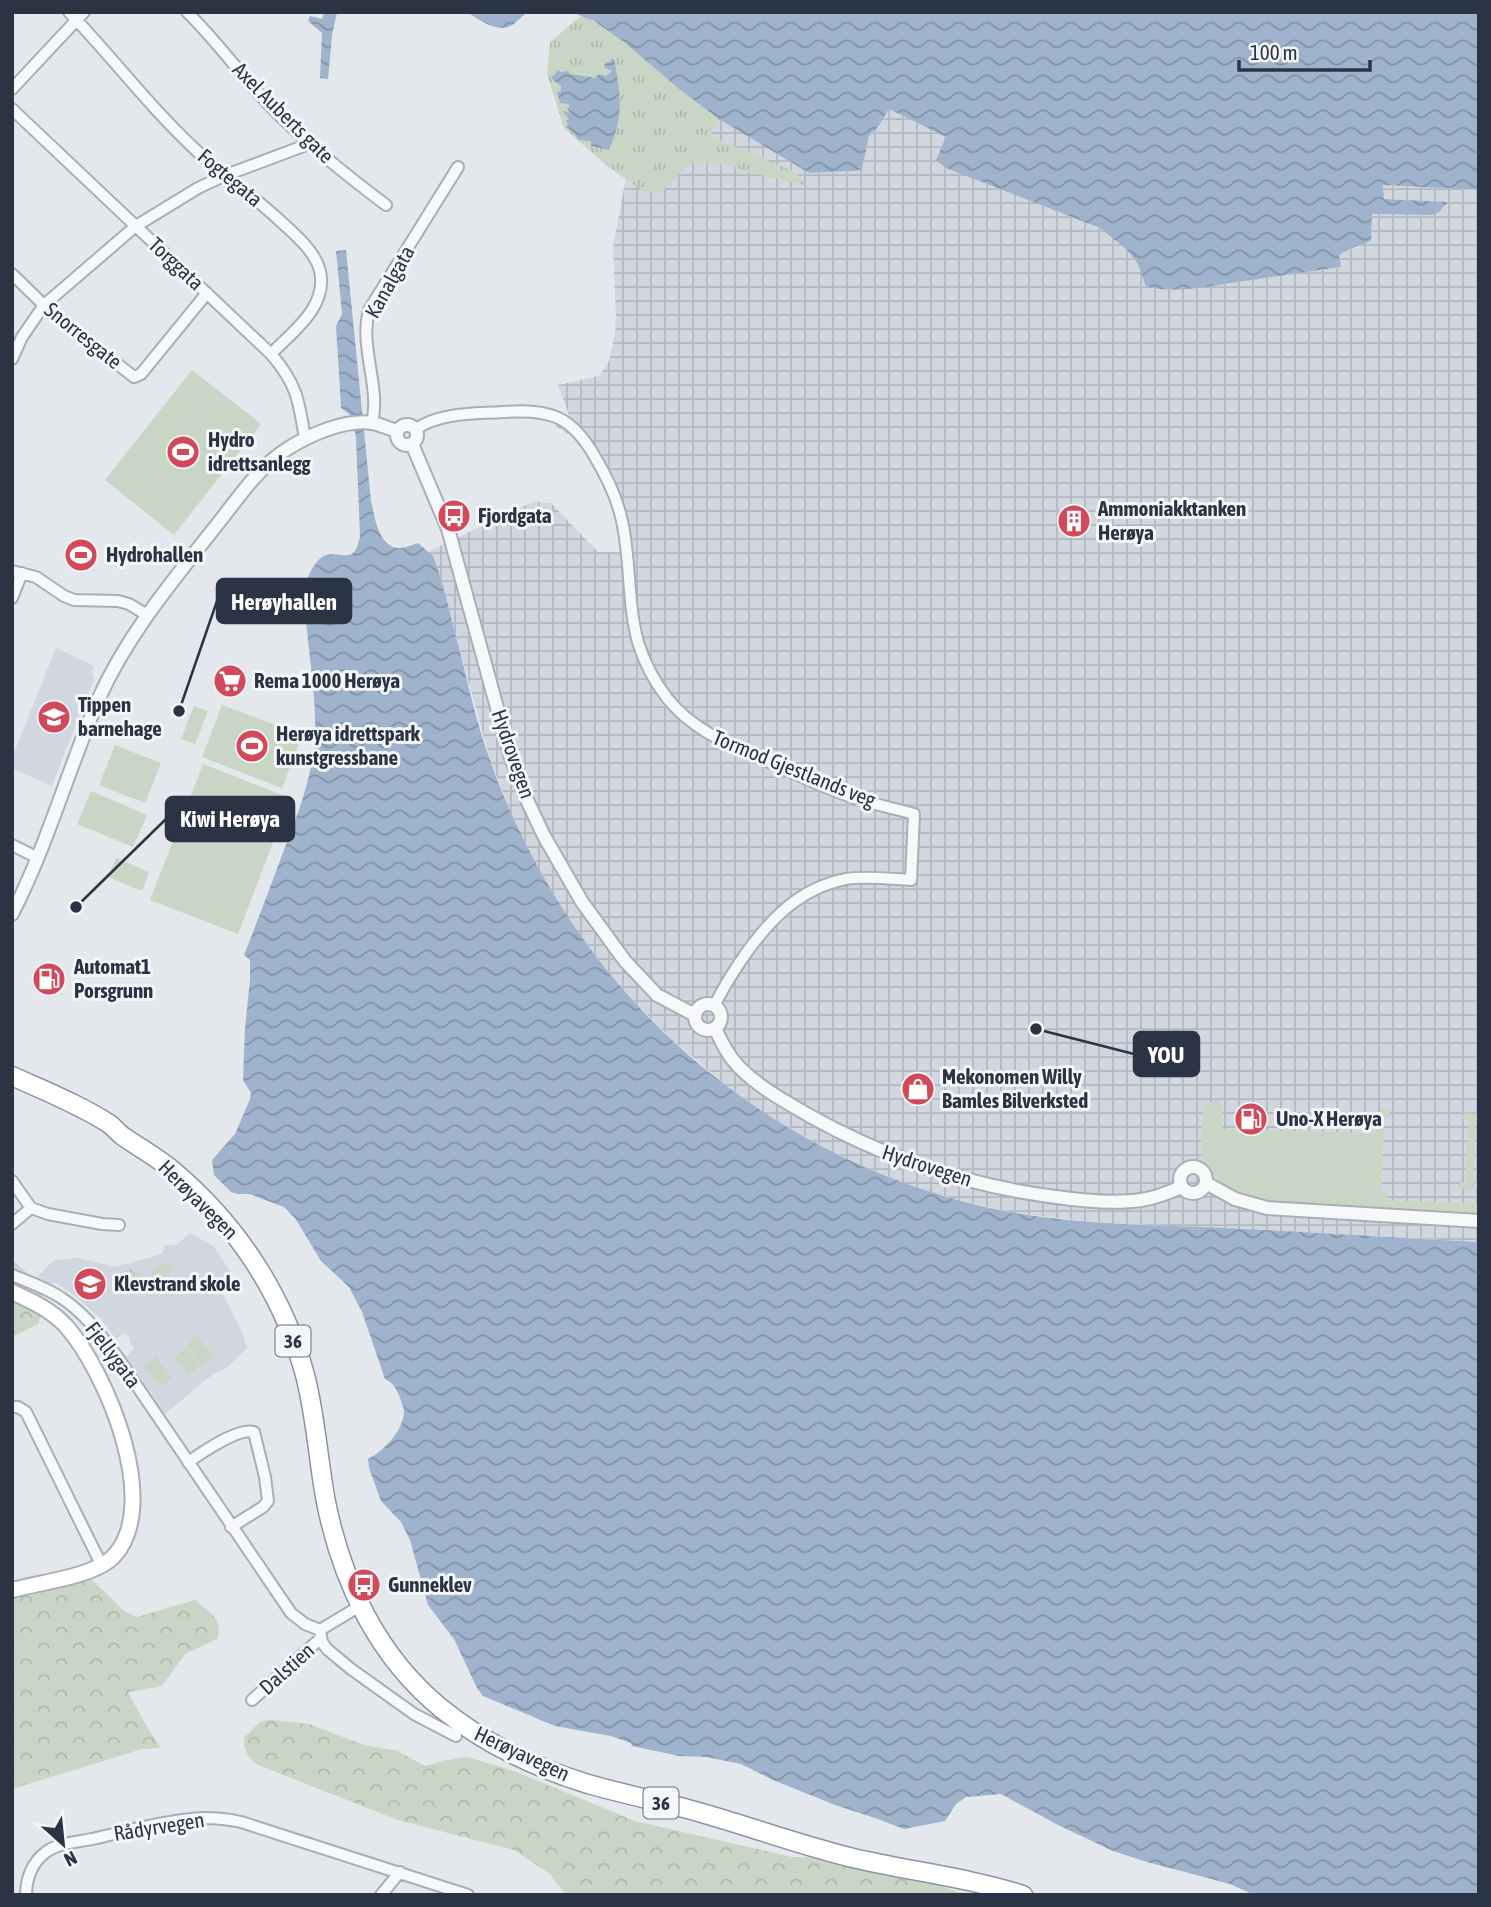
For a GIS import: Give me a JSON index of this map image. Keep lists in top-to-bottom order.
{
  "streets": {
    "highway": ["Herøyavegen", "36"],
    "street": [
      "Axel Auberts gate",
      "Fogtegata",
      "Torggata",
      "Kanalgata",
      "Snorresgate",
      "Hydrovegen",
      "Tormod Gjestlands veg",
      "Fjellygata",
      "Dalstien",
      "Rådyrvegen"
    ]
  },
  "crossings": [
    ["Fogtegata", "Torggata"],
    ["Torggata", "Snorresgate"],
    ["Hydrovegen", "Tormod Gjestlands veg"],
    ["Fjellygata", "Dalstien"]
  ],
  "places": {
    "sports": ["Hydro idrettsanlegg", "Hydrohallen", "Herøya idrettspark kunstgressbane"],
    "bus stop": ["Fjordgata", "Gunneklev"],
    "building": ["Ammoniakktanken Herøya"],
    "supermarket": ["Rema 1000 Herøya"],
    "other": ["Herøyhallen", "Kiwi Herøya", "YOU"],
    "school or university": ["Tippen barnehage", "Klevstrand skole"],
    "fuel station": ["Automat1 Porsgrunn", "Uno-X Herøya"],
    "shop": ["Mekonomen Willy Bamles Bilverksted"]
  },
  "scale_bar": "100 m",
  "north": "bottom right"
}
